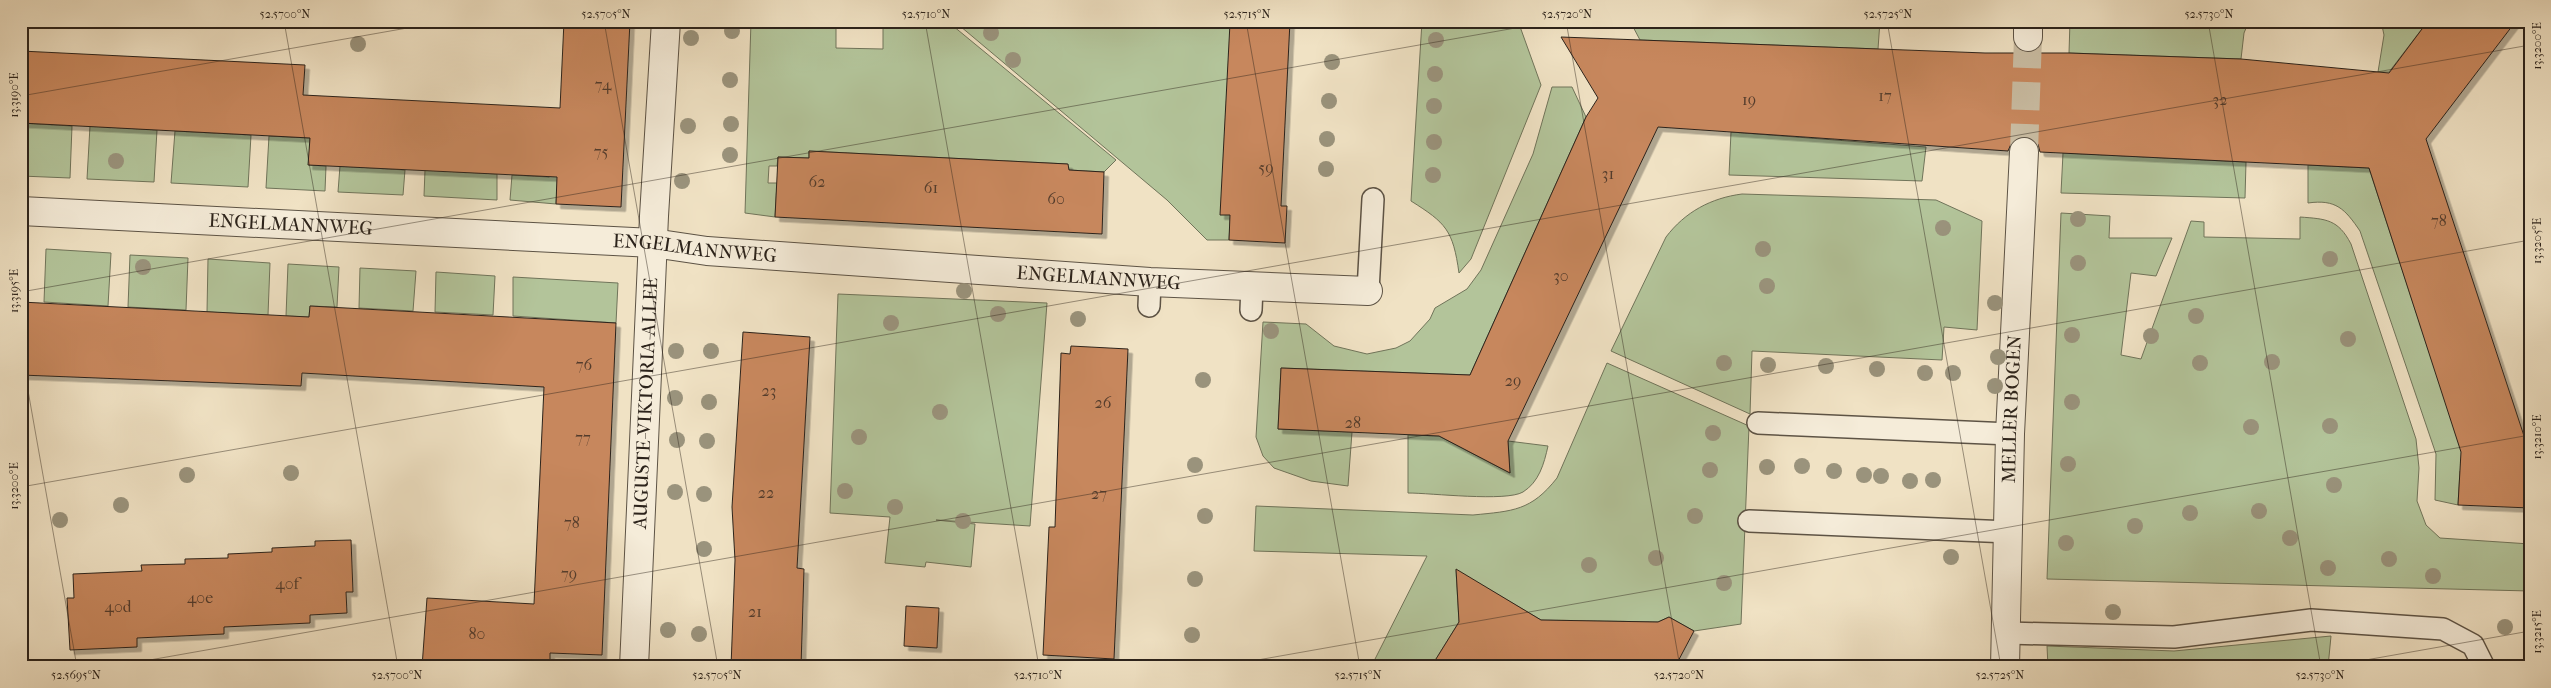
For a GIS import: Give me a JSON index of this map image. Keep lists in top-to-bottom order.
{
  "streets": {
    "street": ["ENGELMANNWEG", "AUGUSTE-VIKTORIA-ALLEE", "MELLER BOGEN"]
  },
  "crossings": [
    ["ENGELMANNWEG", "AUGUSTE-VIKTORIA-ALLEE"]
  ],
  "house_numbers": [
    "74",
    "17",
    "19",
    "32",
    "75",
    "59",
    "31",
    "62",
    "61",
    "60",
    "78",
    "30",
    "76",
    "29",
    "23",
    "26",
    "28",
    "77",
    "22",
    "27",
    "78",
    "79",
    "40f",
    "40e",
    "40d",
    "21",
    "80"
  ],
  "coordinates": [
    "52.5700°N",
    "52.5705°N",
    "52.5710°N",
    "52.5715°N",
    "52.5720°N",
    "52.5725°N",
    "52.5730°N",
    "13.3200°E",
    "13.3190°E",
    "13.3205°E",
    "13.3195°E",
    "13.3210°E",
    "13.3215°E",
    "52.5695°N"
  ]
}
